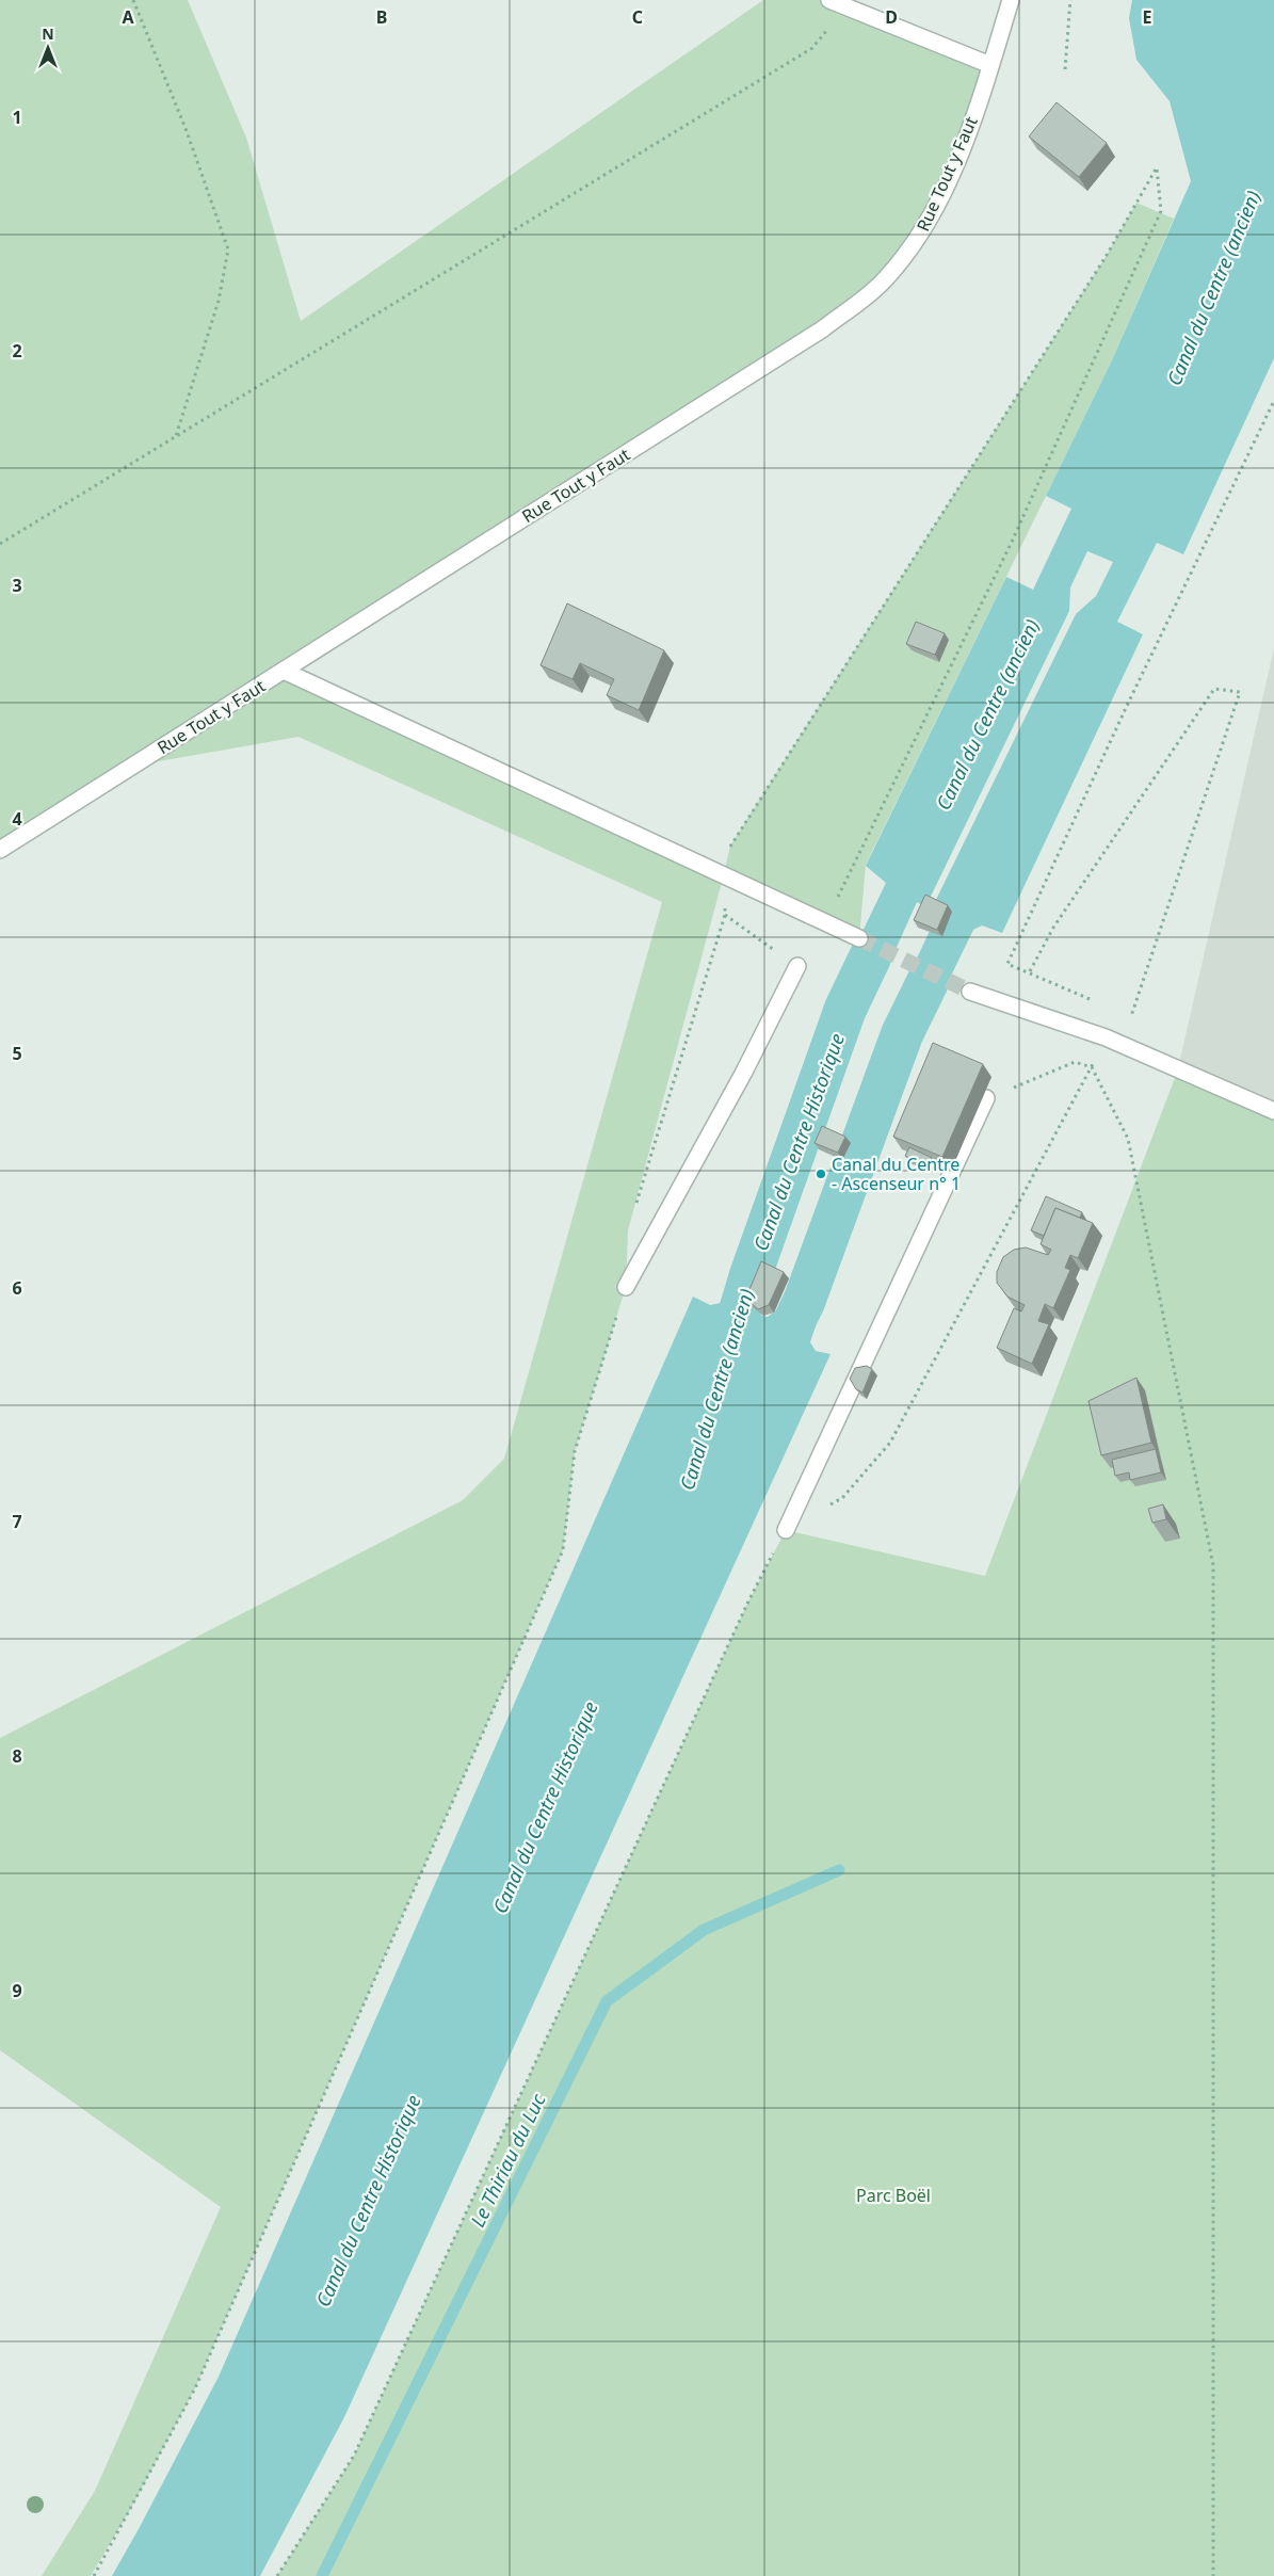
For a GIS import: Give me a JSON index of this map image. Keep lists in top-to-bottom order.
{
  "streets": {
    "street": ["Rue Tout y Faut"]
  },
  "water": ["Canal du Centre (ancien)", "Canal du Centre Historique", "Le Thiriau du Luc"],
  "parks": ["Parc Boël"],
  "places": ["Canal du Centre - Ascenseur n° 1"],
  "north": "top",
  "grid": {
    "columns": [
      "A",
      "B",
      "C",
      "D",
      "E"
    ],
    "rows": [
      "1",
      "2",
      "3",
      "4",
      "5",
      "6",
      "7",
      "8",
      "9"
    ]
  }
}
